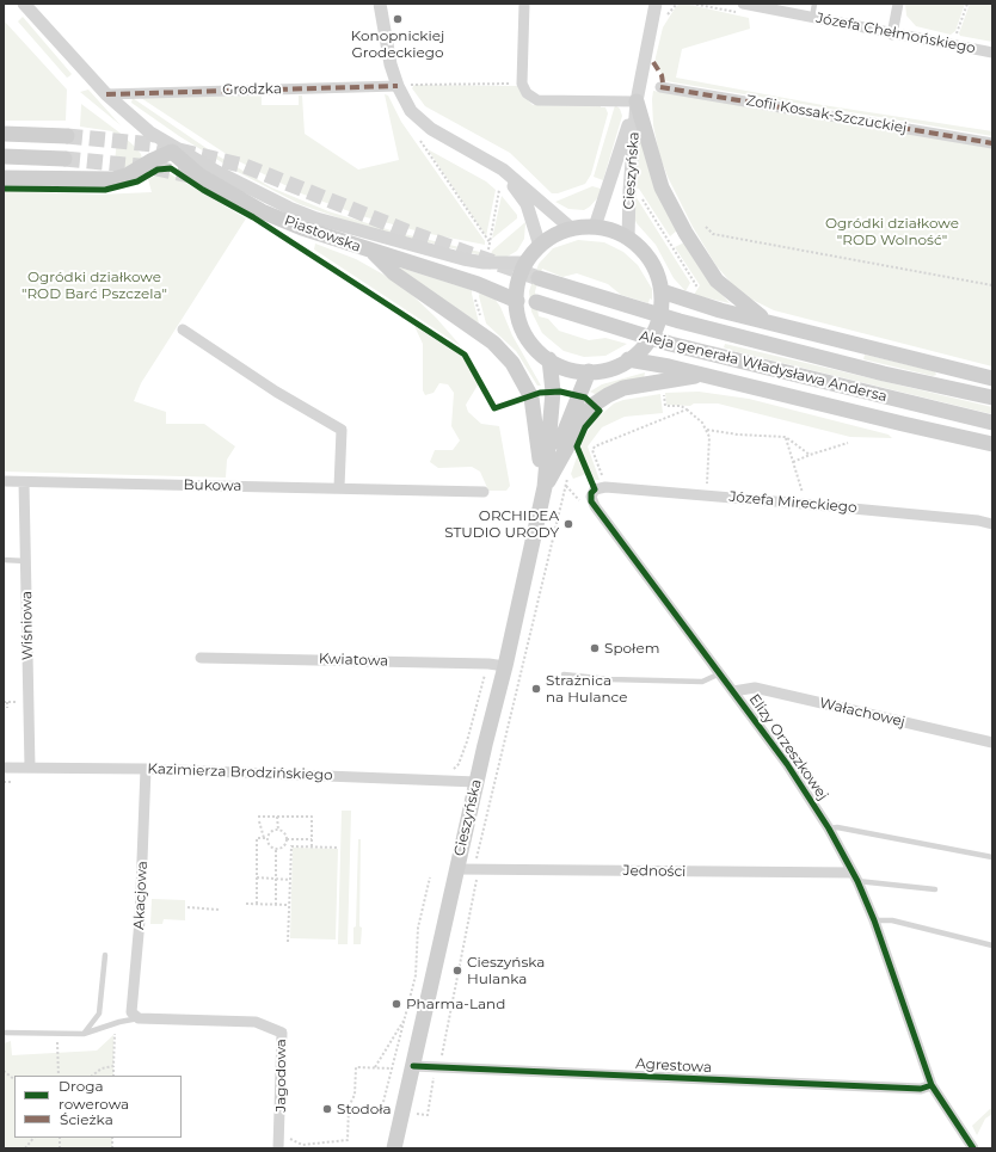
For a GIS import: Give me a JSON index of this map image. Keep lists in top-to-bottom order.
{
  "streets": {
    "main road": ["Cieszyńska", "Piastowska", "Aleja generała Władysława Andersa"],
    "street": [
      "Józefa Chełmońskiego",
      "Grodzka",
      "Zofii Kossak-Szczuckiej",
      "Bukowa",
      "Józefa Mireckiego",
      "Wiśniowa",
      "Kwiatowa",
      "Wałachowej",
      "Elizy Orzeszkowej",
      "Kazimierza Brodzińskiego",
      "Jedności",
      "Akacjowa",
      "Agrestowa",
      "Jagodowa"
    ]
  },
  "crossings": [
    ["Grodzka", "Piastowska"],
    ["Cieszyńska", "Piastowska"],
    ["Cieszyńska", "Kwiatowa"],
    ["Cieszyńska", "Kazimierza Brodzińskiego"],
    ["Cieszyńska", "Jedności"],
    ["Cieszyńska", "Agrestowa"],
    ["Bukowa", "Wiśniowa"],
    ["Józefa Mireckiego", "Elizy Orzeszkowej"],
    ["Wiśniowa", "Kazimierza Brodzińskiego"],
    ["Wałachowej", "Elizy Orzeszkowej"],
    ["Elizy Orzeszkowej", "Jedności"],
    ["Elizy Orzeszkowej", "Agrestowa"],
    ["Kazimierza Brodzińskiego", "Akacjowa"],
    ["Akacjowa", "Jagodowa"]
  ],
  "parks": ["Ogródki działkowe \"ROD Wolność\"", "Ogródki działkowe \"ROD Barć Pszczela\""],
  "places": [
    "Konopnickiej Grodeckiego",
    "ORCHIDEA STUDIO URODY",
    "Społem",
    "Strażnica na Hulance",
    "Cieszyńska Hulanka",
    "Pharma-Land",
    "Stodoła"
  ],
  "legend": ["Droga rowerowa", "Ścieżka"]
}
